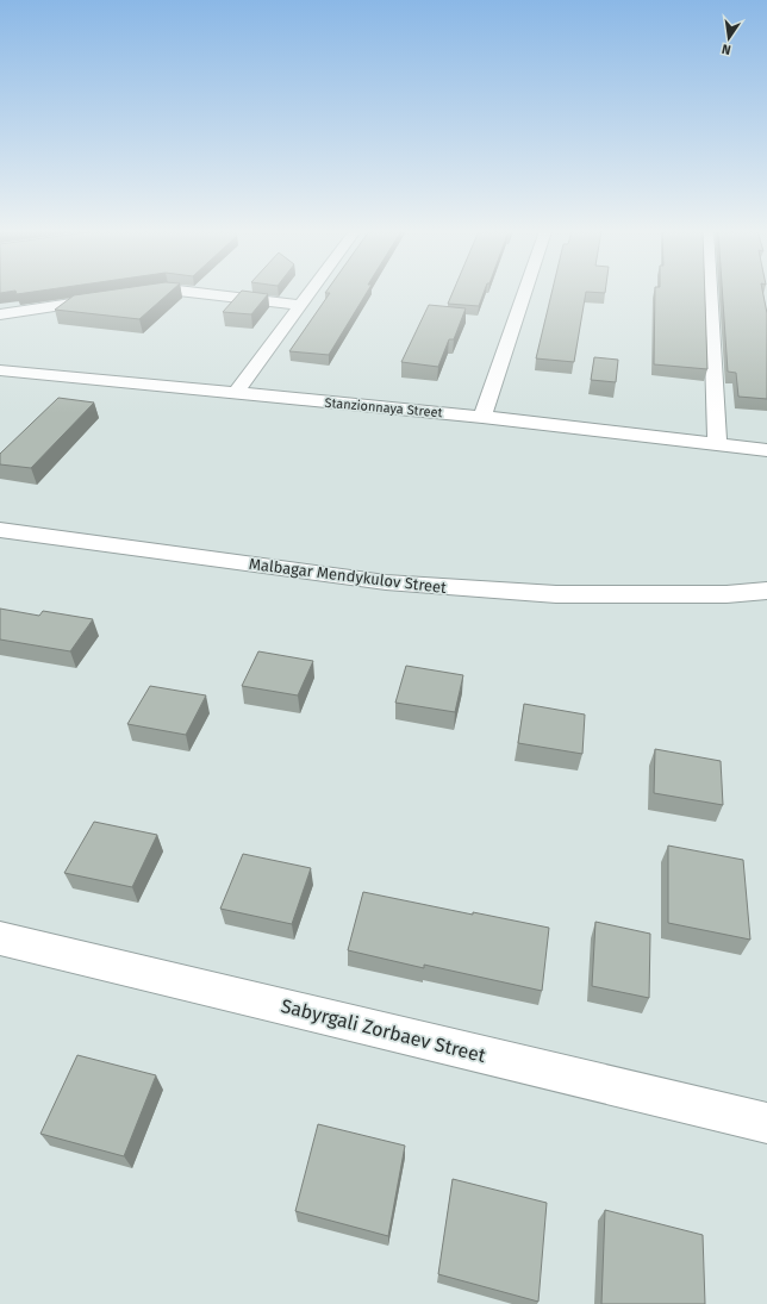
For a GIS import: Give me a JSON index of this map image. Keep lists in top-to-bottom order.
{
  "streets": {
    "street": ["Stanzionnaya Street", "Malbagar Mendykulov Street", "Sabyrgali Zorbaev Street"]
  },
  "north": "bottom"
}
